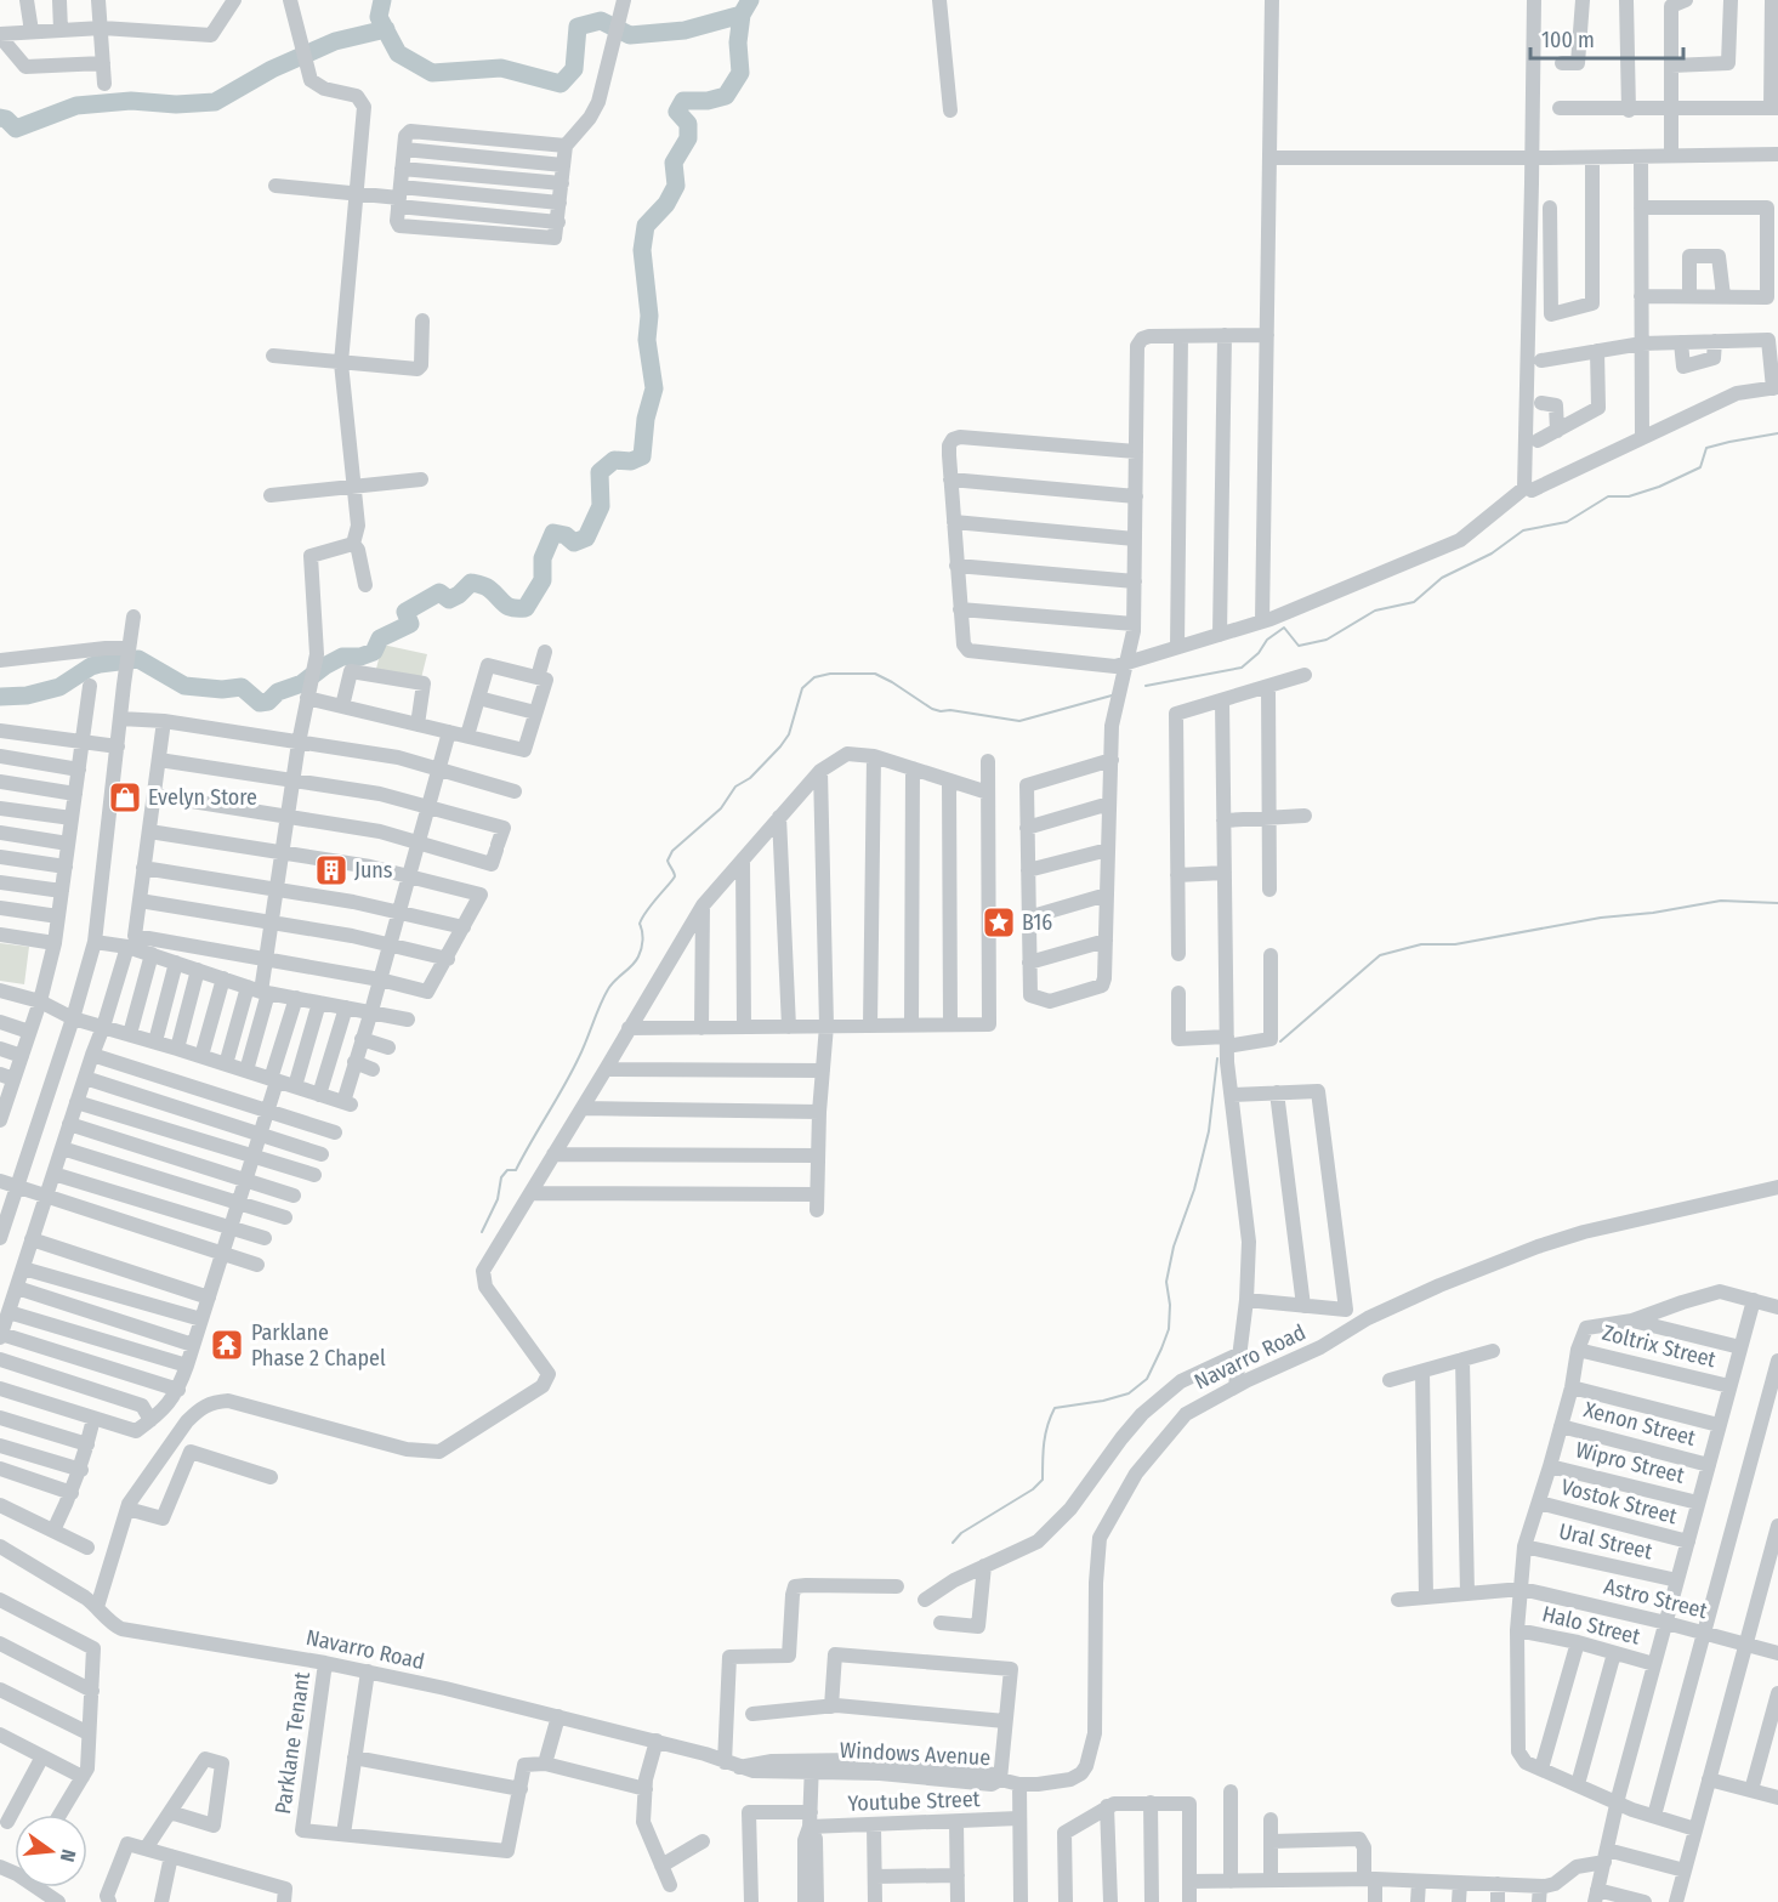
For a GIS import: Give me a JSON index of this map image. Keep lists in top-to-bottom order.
{
  "streets": {
    "street": [
      "Zoltrix Street",
      "Navarro Road",
      "Xenon Street",
      "Wipro Street",
      "Vostok Street",
      "Ural Street",
      "Astro Street",
      "Halo Street",
      "Parklane Tenant",
      "Windows Avenue",
      "Youtube Street"
    ]
  },
  "crossings": [
    ["Navarro Road", "Parklane Tenant"],
    ["Navarro Road", "Windows Avenue"]
  ],
  "places": {
    "shop": ["Evelyn Store"],
    "building": ["Juns"],
    "place": ["B16"],
    "temple": ["Parklane Phase 2 Chapel"]
  },
  "scale_bar": "100 m",
  "north": "right"
}
